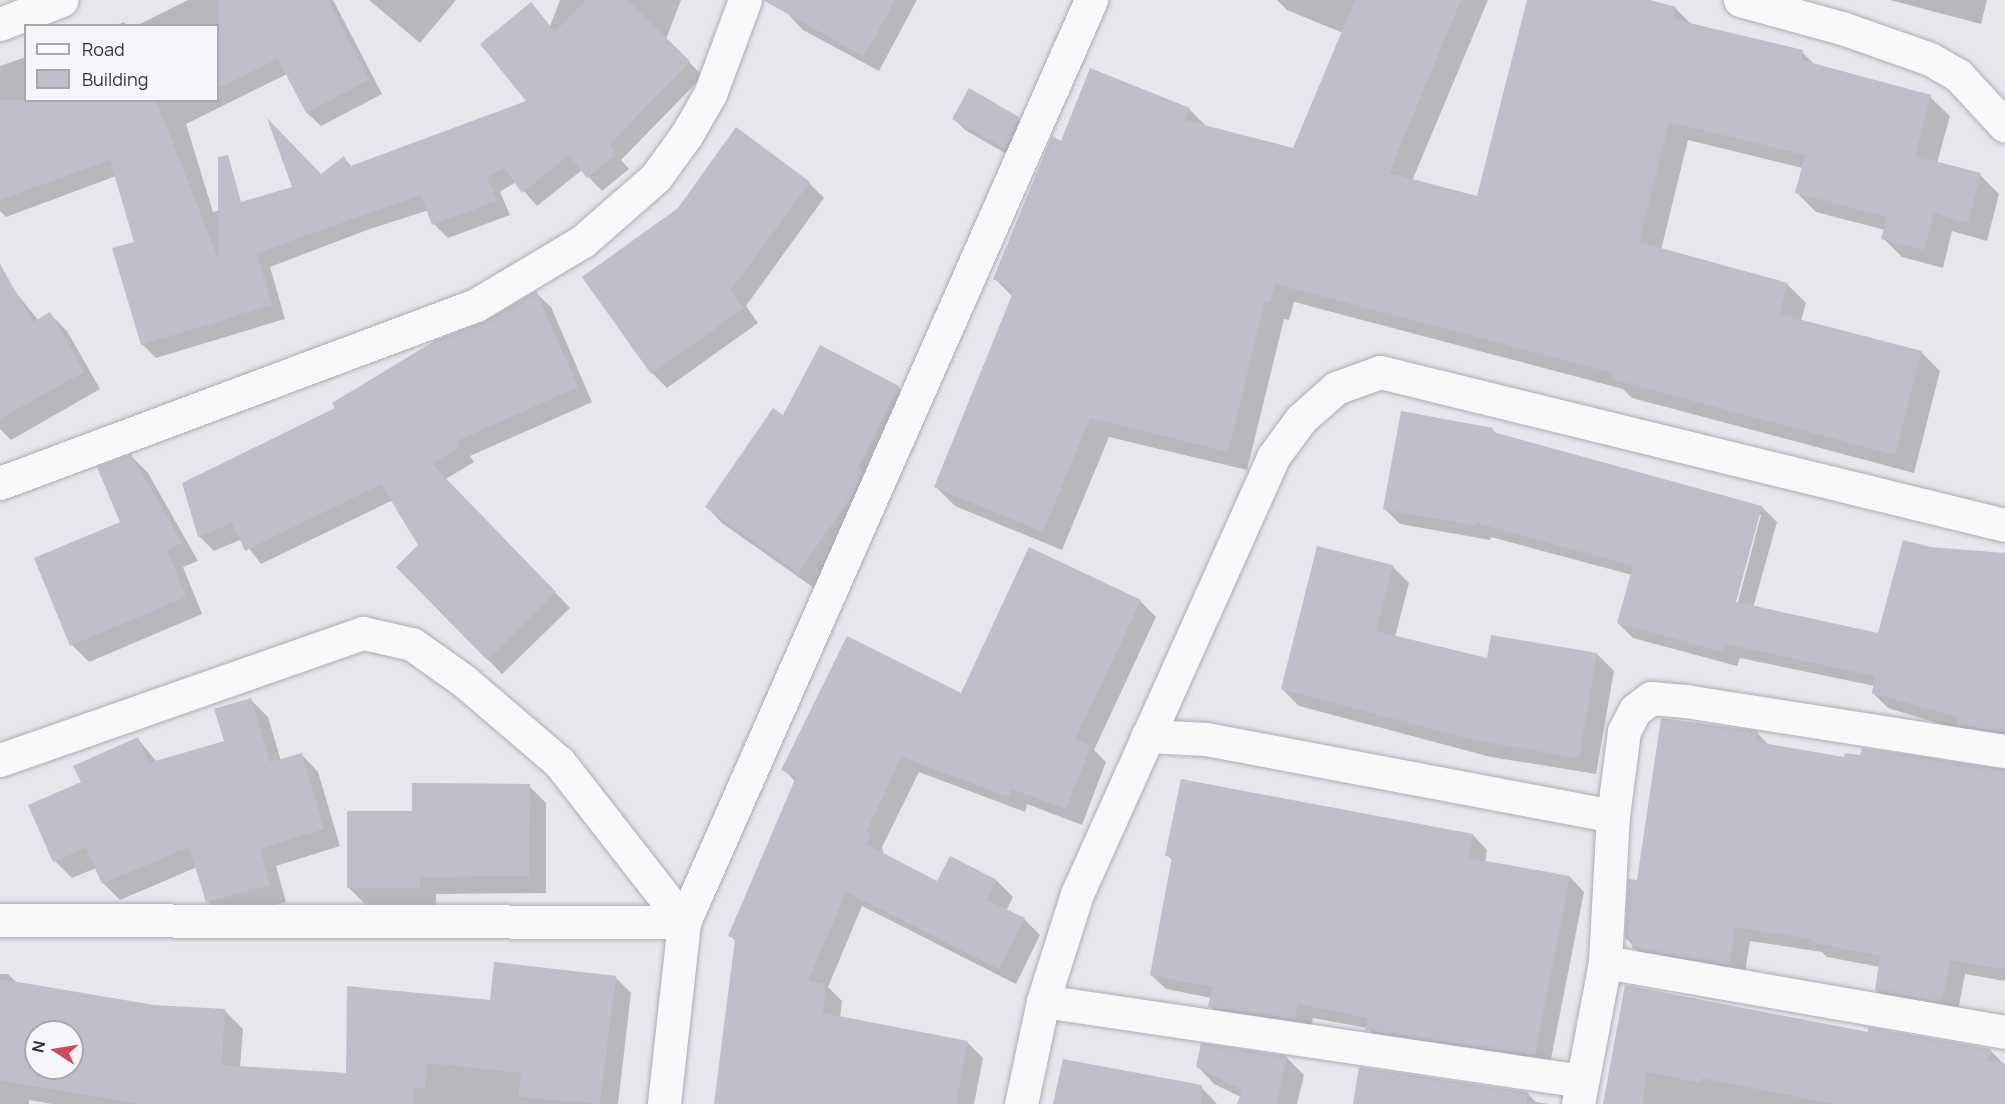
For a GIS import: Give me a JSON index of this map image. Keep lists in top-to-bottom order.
{
  "legend": ["Road", "Building"],
  "north": "left"
}
